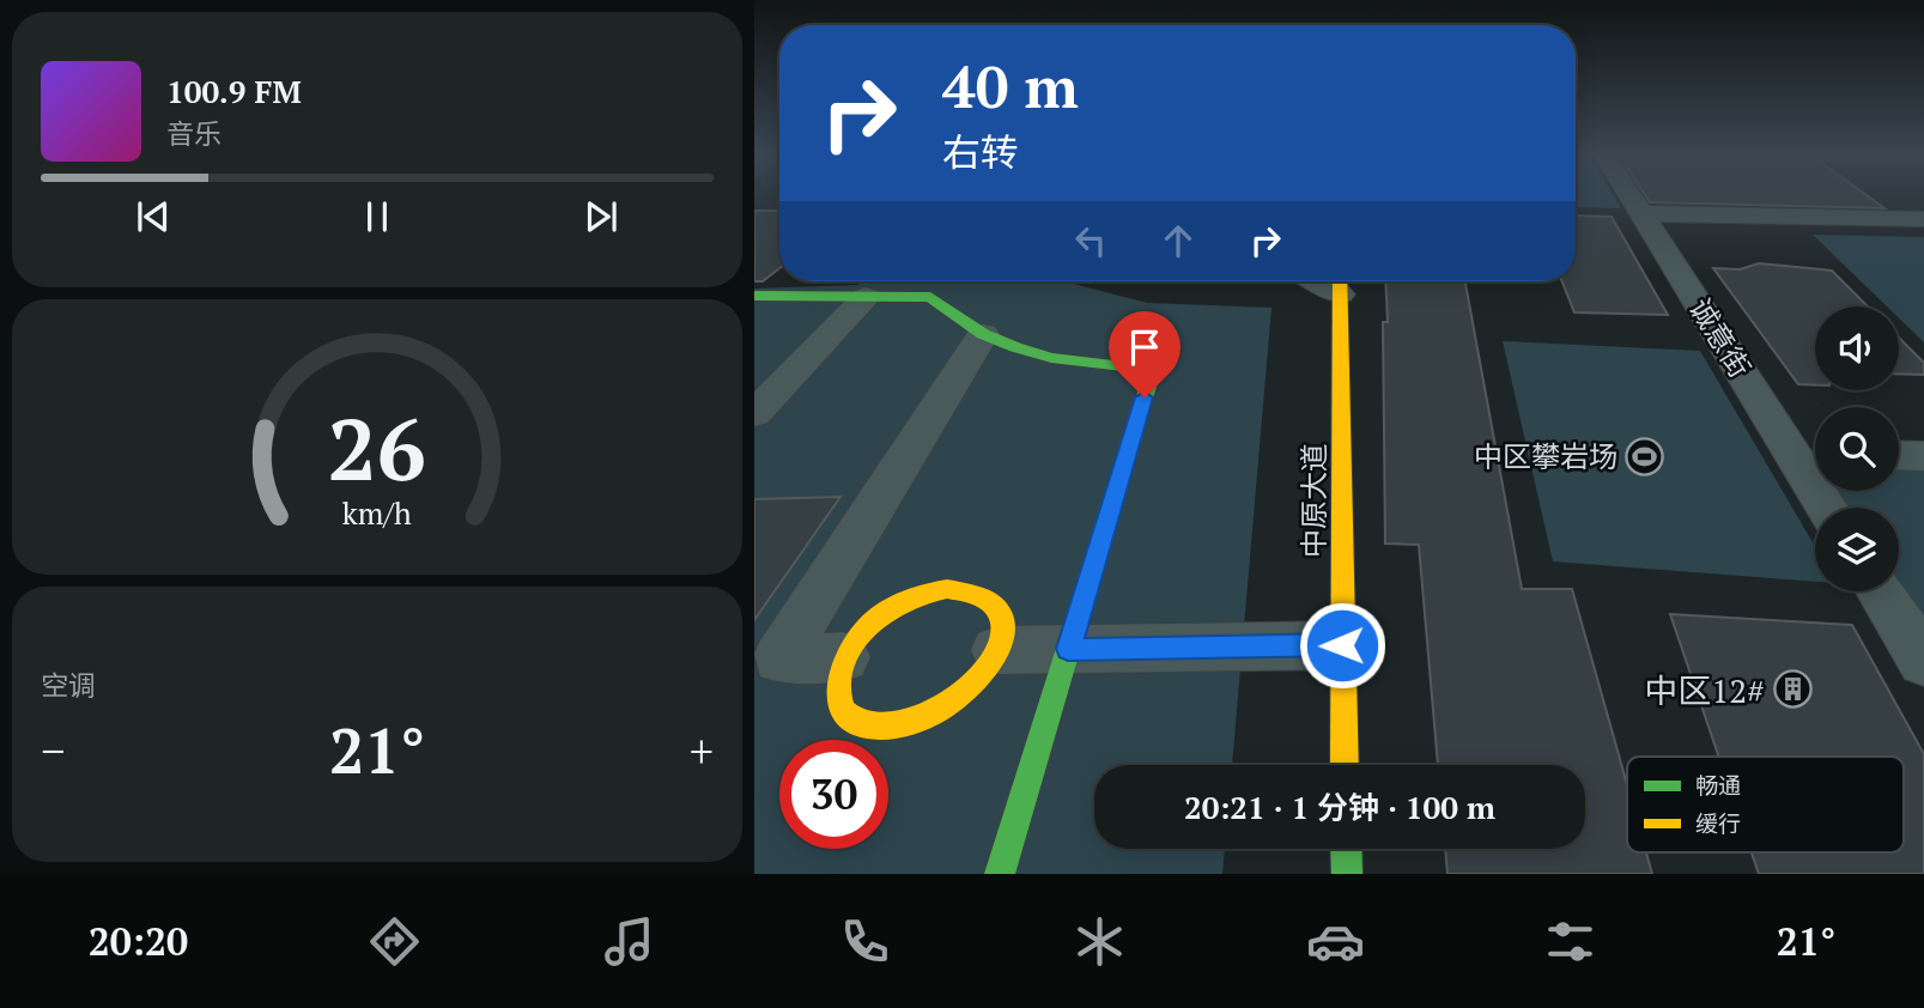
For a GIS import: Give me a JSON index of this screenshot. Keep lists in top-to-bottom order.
{
  "streets": {
    "street": ["诚意街", "中原大道"]
  },
  "places": {
    "sports": ["中区攀岩场"],
    "building": ["中区12#"]
  },
  "legend": ["畅通", "缓行"],
  "page": {
    "turn": ["40 m", "右转"],
    "song": ["100.9 FM", "音乐"],
    "tile": "空调",
    "heat": ["−", "21°", "+"],
    "limit": "30",
    "trip": "20:21 · 1 分钟 · 100 m",
    "tabs": ["20:20", "21°"],
    "gauge": ["26", "km/h"]
  }
}
